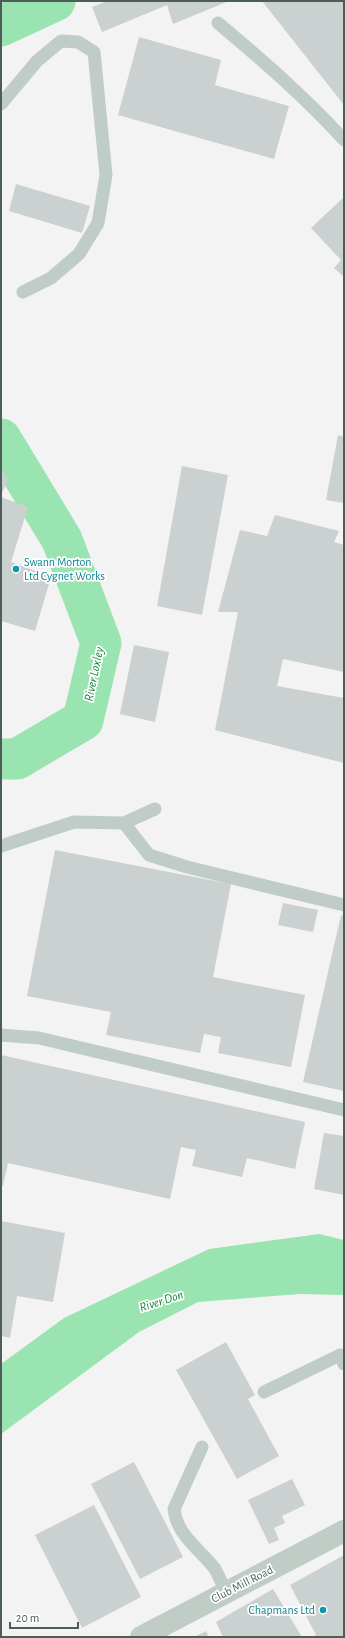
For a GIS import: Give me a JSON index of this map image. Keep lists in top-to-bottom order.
{
  "streets": {
    "street": ["Club Mill Road"]
  },
  "water": ["River Loxley", "River Don"],
  "places": ["Swann Morton Ltd Cygnet Works", "Chapmans Ltd"],
  "scale_bar": "20 m"
}
